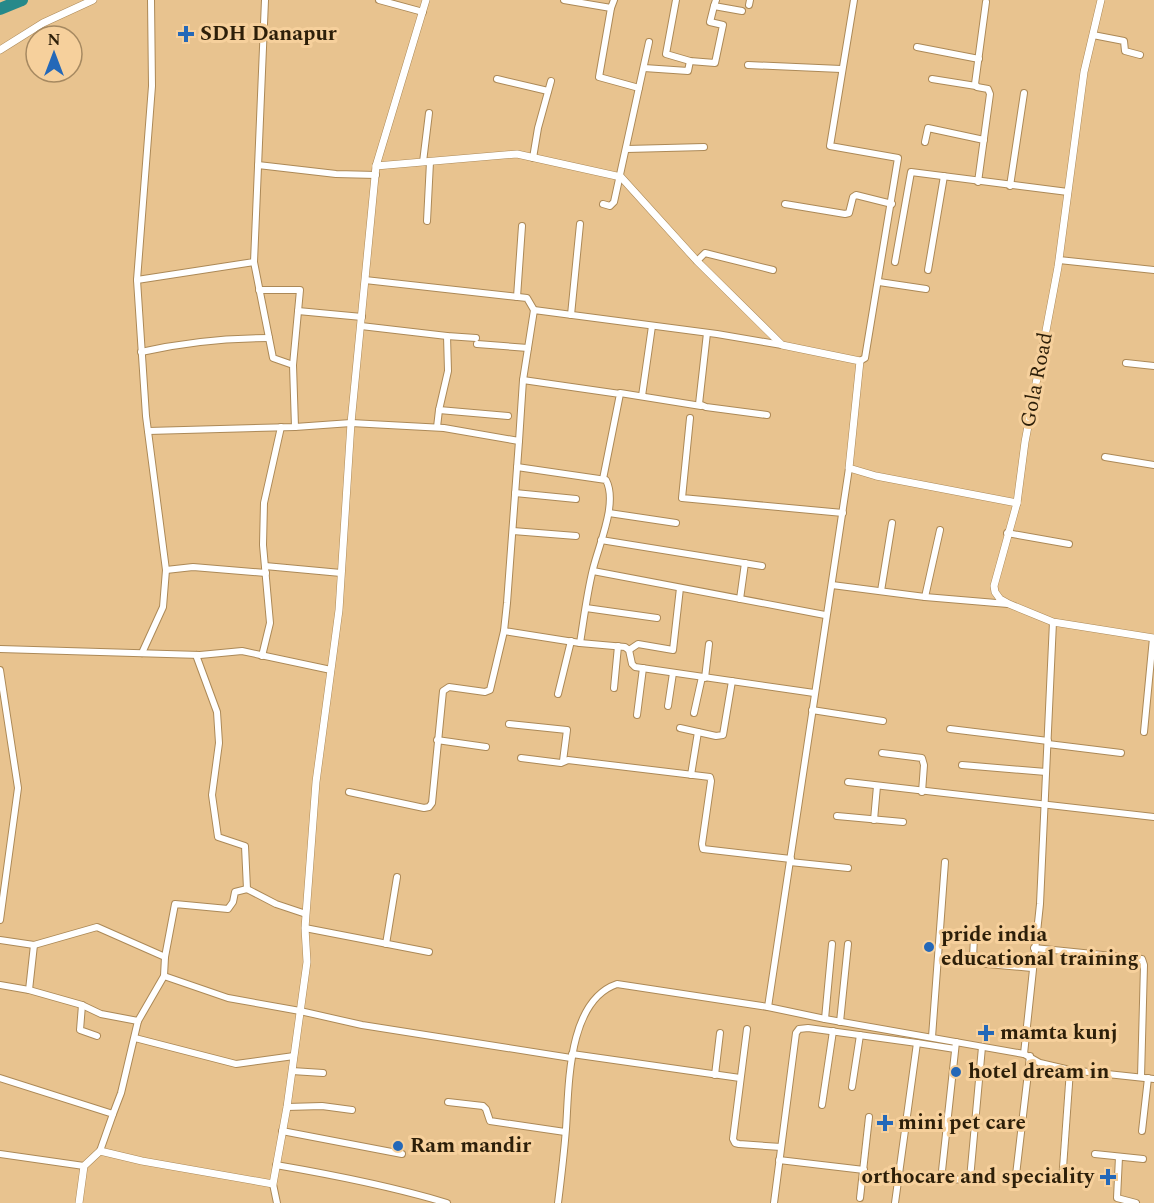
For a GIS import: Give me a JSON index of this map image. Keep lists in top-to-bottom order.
{
  "streets": {
    "street": ["Gola Road"]
  },
  "places": {
    "health": [
      "SDH Danapur",
      "mamta kunj",
      "mini pet care",
      "orthocare and speciality"
    ],
    "other": ["pride india educational training", "hotel dream in", "Ram mandir"]
  },
  "north": "top"
}
